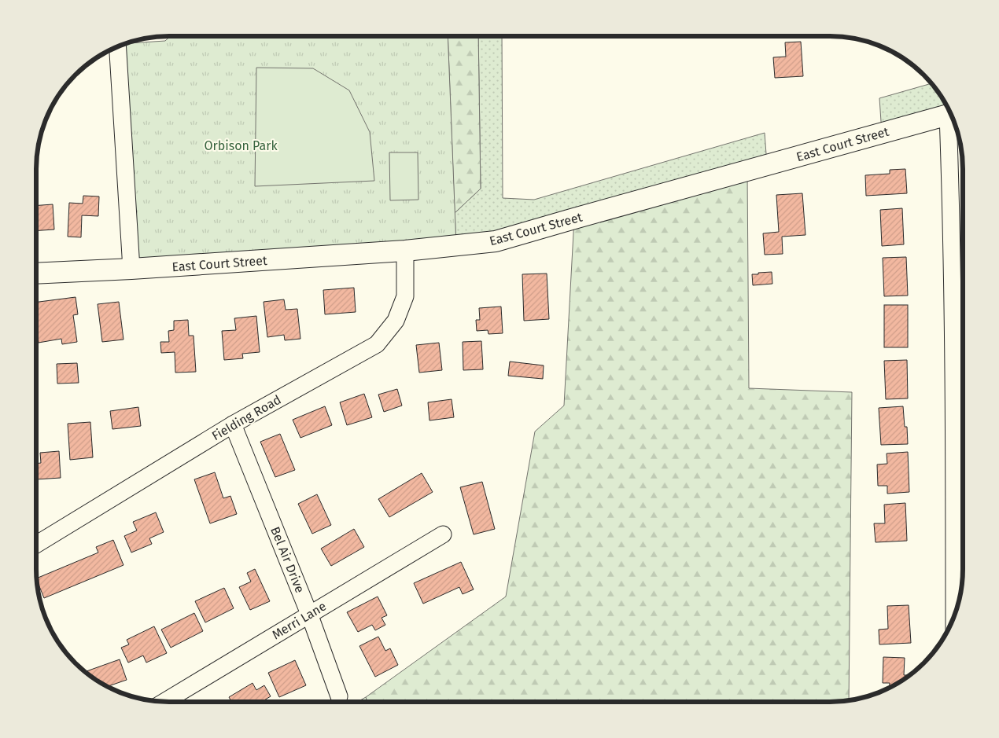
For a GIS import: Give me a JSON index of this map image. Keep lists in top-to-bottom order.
{
  "streets": {
    "main road": ["East Court Street"],
    "street": ["Fielding Road", "Bel Air Drive", "Merri Lane"]
  },
  "crossings": [
    ["East Court Street", "Fielding Road"],
    ["Fielding Road", "Bel Air Drive"],
    ["Bel Air Drive", "Merri Lane"]
  ],
  "parks": ["Orbison Park"]
}
